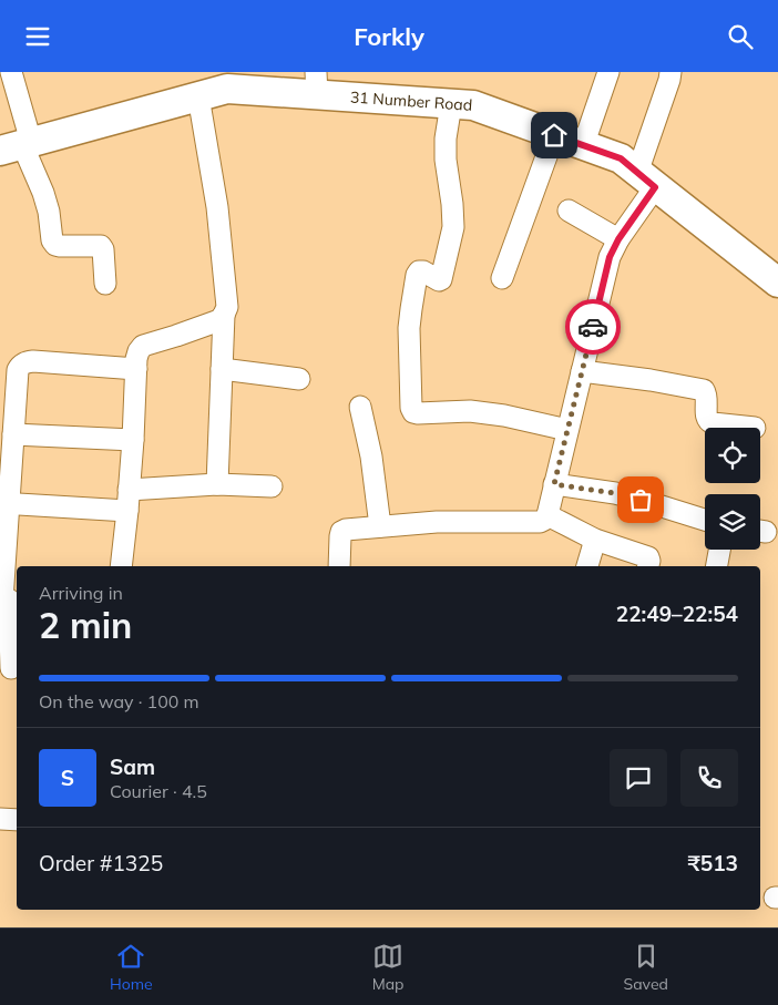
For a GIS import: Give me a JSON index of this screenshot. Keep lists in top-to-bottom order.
{
  "streets": {
    "main road": ["31 Number Road"]
  },
  "page": {
    "header": "Forkly",
    "heading": ["2 min", "Arriving in", "22:49–22:54"],
    "panel": [
      "Sam",
      "Courier · 4.5",
      "Order #1325",
      "₹513"
    ],
    "bar": "On the way · 100 m",
    "round": "S",
    "tabs": ["Home", "Map", "Saved"]
  }
}
